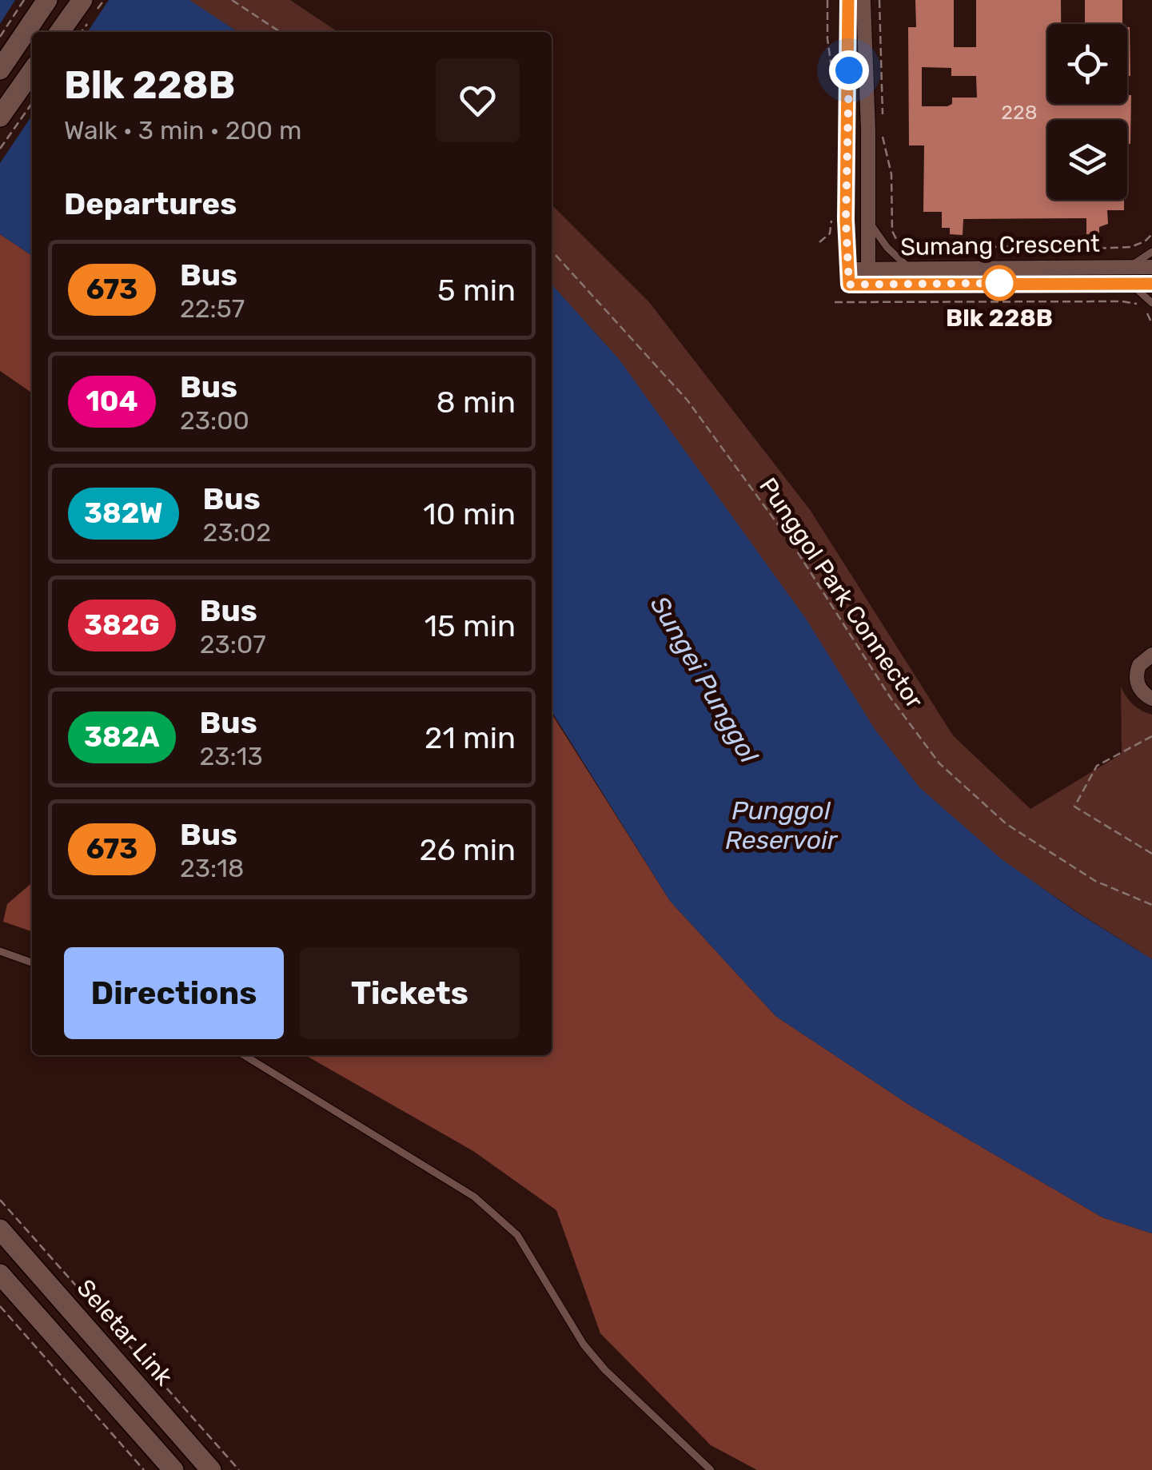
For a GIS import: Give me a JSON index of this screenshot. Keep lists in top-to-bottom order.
{
  "streets": {
    "main road": ["Seletar Link"],
    "street": ["Sumang Crescent"],
    "path": ["Punggol Park Connector"]
  },
  "water": ["Sungei Punggol", "Punggol Reservoir"],
  "places": ["Blk 228B"],
  "lines": ["bus line 673"],
  "house_numbers": ["228"],
  "page": {
    "heading": [
      ["Blk 228B", "Walk · 3 min · 200 m"],
      "Departures"
    ],
    "list": [
      {
        "mark": "673",
        "name": "Bus",
        "note": "22:57",
        "value": "5 min"
      },
      {
        "mark": "104",
        "name": "Bus",
        "note": "23:00",
        "value": "8 min"
      },
      {
        "mark": "382W",
        "name": "Bus",
        "note": "23:02",
        "value": "10 min"
      },
      {
        "mark": "382G",
        "name": "Bus",
        "note": "23:07",
        "value": "15 min"
      },
      {
        "mark": "382A",
        "name": "Bus",
        "note": "23:13",
        "value": "21 min"
      },
      {
        "mark": "673",
        "name": "Bus",
        "note": "23:18",
        "value": "26 min"
      }
    ],
    "buttons": ["Directions", "Tickets"]
  }
}
